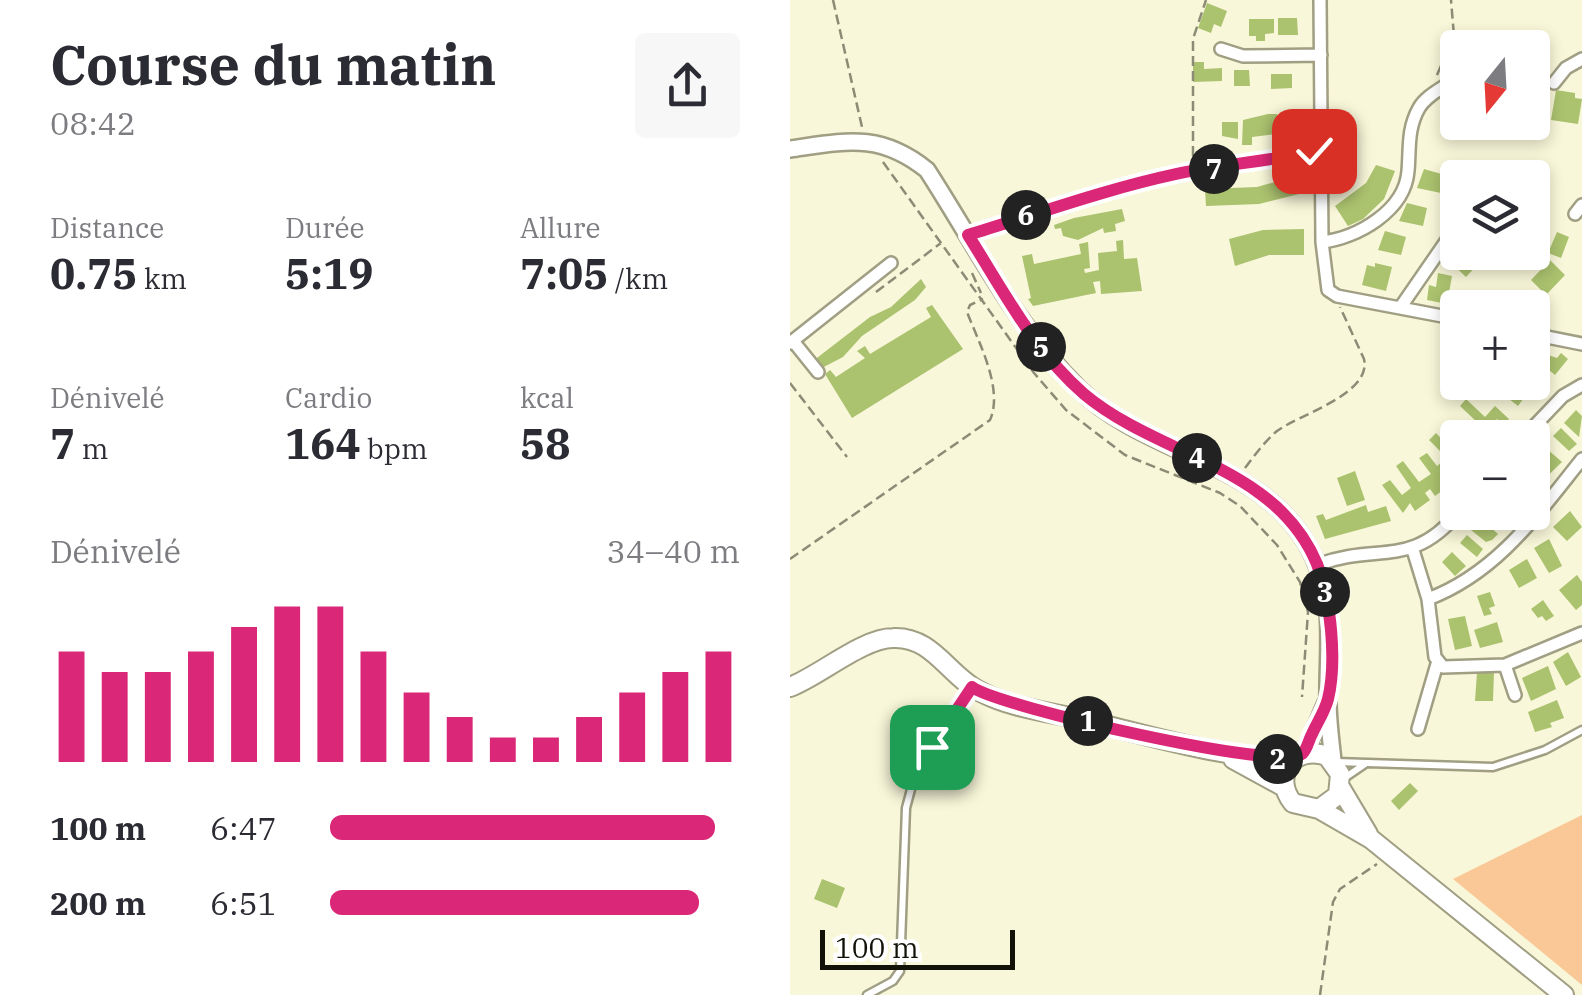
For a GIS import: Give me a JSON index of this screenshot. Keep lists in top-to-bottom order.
{
  "scale_bar": "100 m",
  "north": "bottom",
  "page": {
    "heading": ["Course du matin", "08:42"],
    "map_buttons": ["+", "−"],
    "pins": [
      "7",
      "6",
      "5",
      "4",
      "3",
      "1",
      "2"
    ],
    "stats": [
      ["Distance", "0.75 km"],
      ["Durée", "5:19"],
      ["Allure", "7:05 /km"],
      ["Dénivelé", "7 m"],
      ["Cardio", "164 bpm"],
      ["kcal", "58"]
    ],
    "chart": ["Dénivelé", "34–40 m"],
    "list": [
      {
        "name": "100 m",
        "note": "6:47"
      },
      {
        "name": "200 m",
        "note": "6:51"
      }
    ],
    "scale": "100 m"
  }
}
